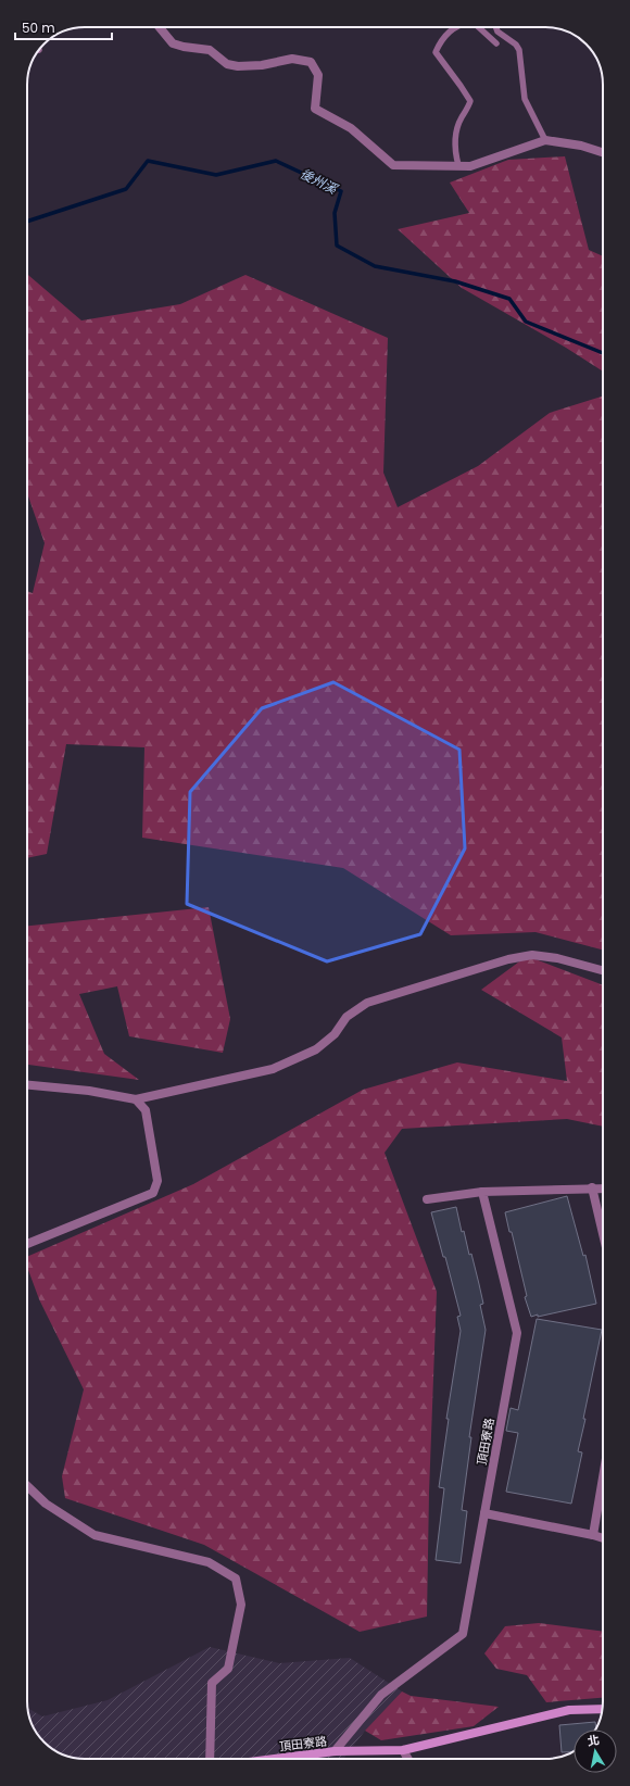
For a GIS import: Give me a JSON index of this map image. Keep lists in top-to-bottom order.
{
  "streets": {
    "street": ["頂田寮路"]
  },
  "water": ["後州溪"],
  "scale_bar": "50 m",
  "north": "top"
}
